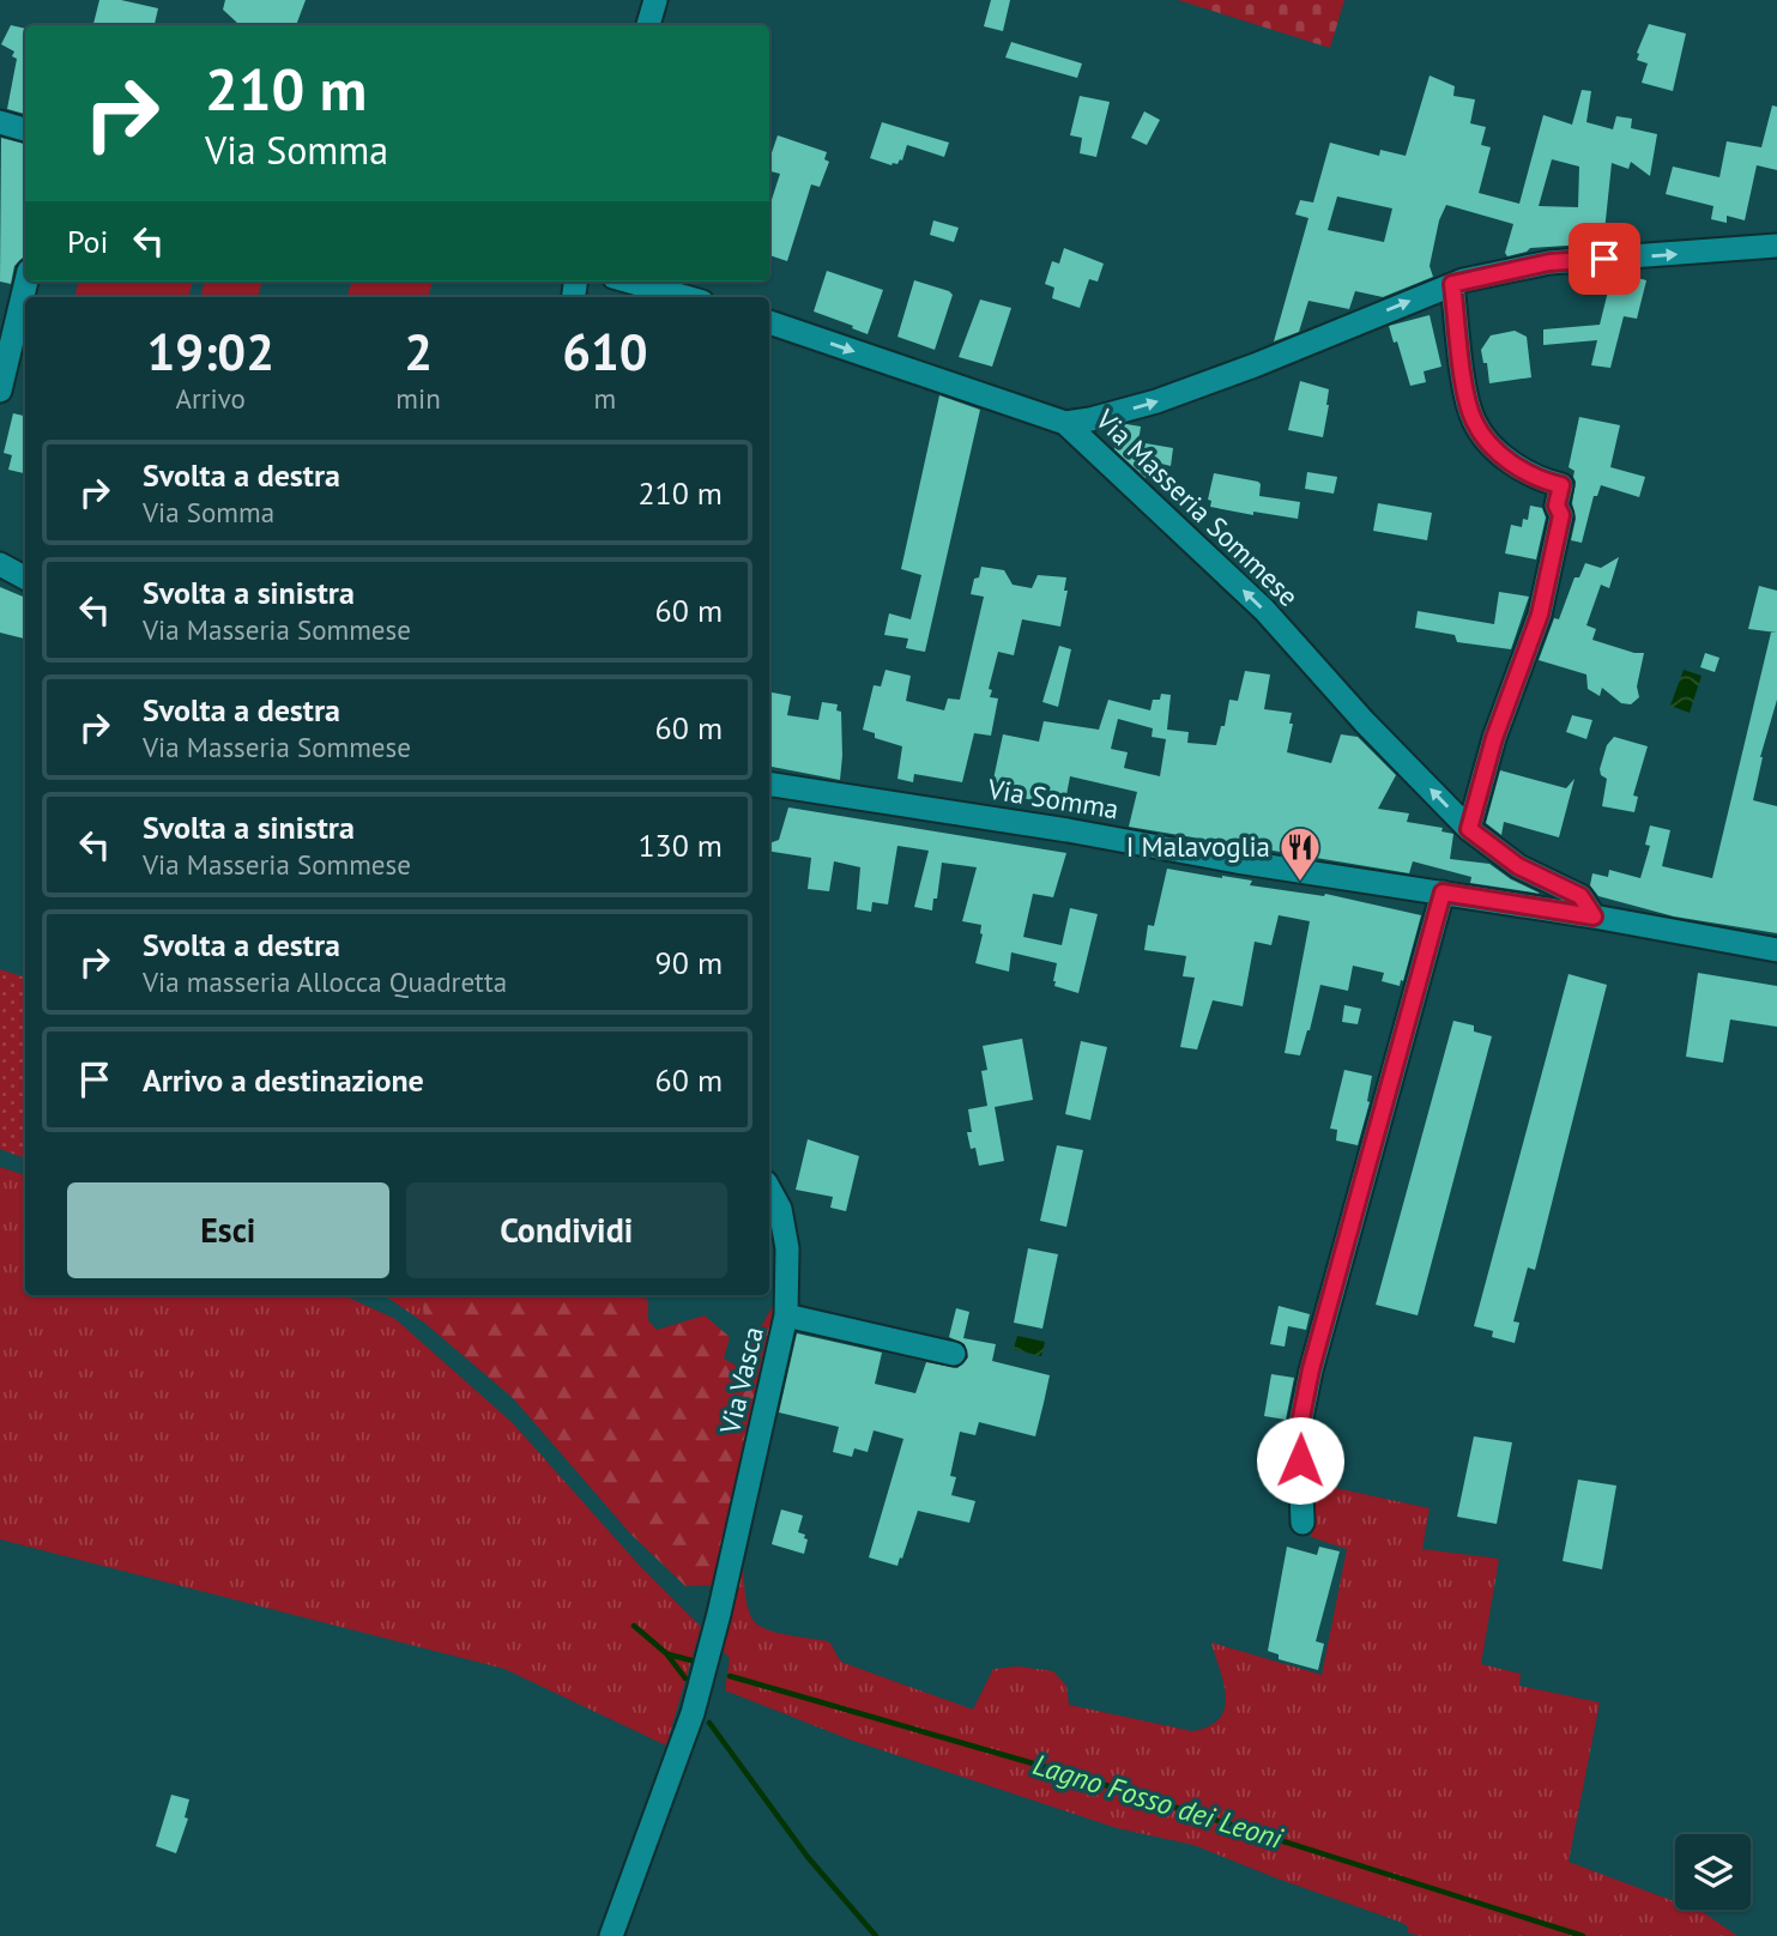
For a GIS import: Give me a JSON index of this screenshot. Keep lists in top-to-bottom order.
{
  "streets": {
    "street": ["Via Masseria Sommese", "Via Somma", "Via Vasca"]
  },
  "crossings": [
    ["Via Masseria Sommese", "Via Somma"]
  ],
  "water": ["Lagno Fosso dei Leoni"],
  "places": {
    "restaurant": ["I Malavoglia"]
  },
  "page": {
    "turn": ["210 m", "Via Somma"],
    "then": "Poi",
    "eta": [
      "19:02",
      "Arrivo",
      "2",
      "min",
      "610",
      "m"
    ],
    "list": [
      {
        "name": "Svolta a destra",
        "note": "Via Somma",
        "value": "210 m"
      },
      {
        "name": "Svolta a sinistra",
        "note": "Via Masseria Sommese",
        "value": "60 m"
      },
      {
        "name": "Svolta a destra",
        "note": "Via Masseria Sommese",
        "value": "60 m"
      },
      {
        "name": "Svolta a sinistra",
        "note": "Via Masseria Sommese",
        "value": "130 m"
      },
      {
        "name": "Svolta a destra",
        "note": "Via masseria Allocca Quadretta",
        "value": "90 m"
      },
      {
        "name": "Arrivo a destinazione",
        "value": "60 m"
      }
    ],
    "buttons": ["Esci", "Condividi"]
  }
}
